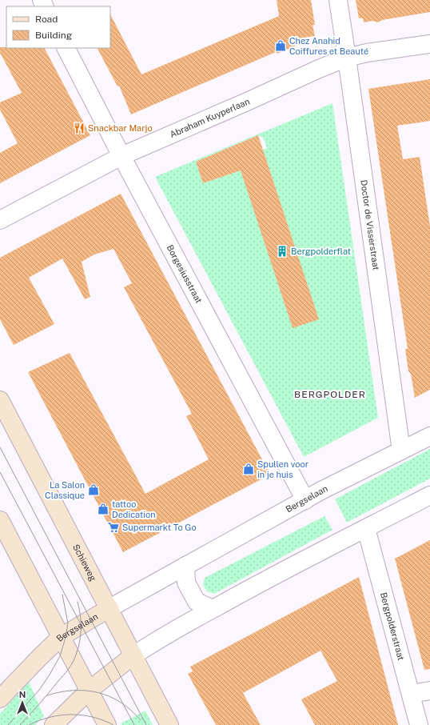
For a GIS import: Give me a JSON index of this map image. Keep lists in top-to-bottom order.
{
  "streets": {
    "main road": ["Bergselaan", "Schieweg"],
    "street": [
      "Abraham Kuyperlaan",
      "Doctor de Visserstraat",
      "Borgesiusstraat",
      "Bergpolderstraat"
    ]
  },
  "crossings": [
    ["Abraham Kuyperlaan", "Doctor de Visserstraat"],
    ["Abraham Kuyperlaan", "Borgesiusstraat"],
    ["Doctor de Visserstraat", "Bergselaan"],
    ["Borgesiusstraat", "Bergselaan"],
    ["Bergselaan", "Schieweg"]
  ],
  "districts": ["BERGPOLDER"],
  "places": {
    "shop": [
      "Chez Anahid Coiffures et Beauté",
      "Spullen voor in je huis",
      "La Salon Classique",
      "tattoo Dedication"
    ],
    "restaurant": ["Snackbar Marjo"],
    "building": ["Bergpolderflat"],
    "supermarket": ["Supermarkt To Go"]
  },
  "legend": ["Road", "Building"],
  "north": "top"
}
